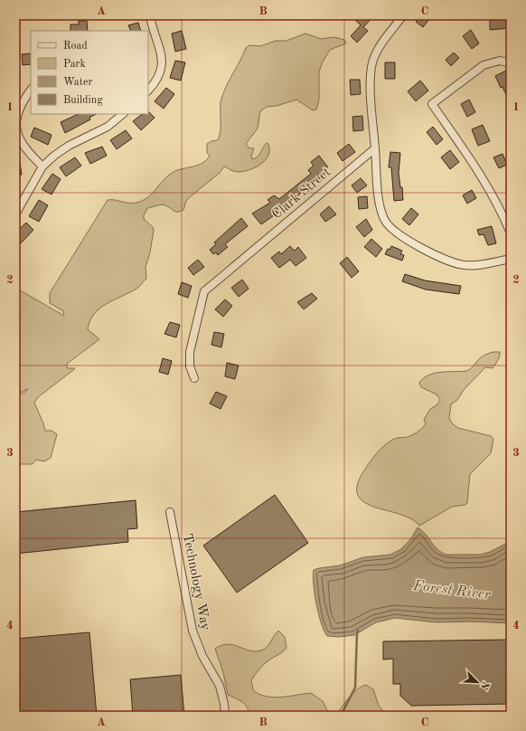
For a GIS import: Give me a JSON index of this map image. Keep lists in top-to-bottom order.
{
  "streets": {
    "street": ["Clark Street", "Technology Way"]
  },
  "water": ["Forest River"],
  "legend": [
    "Road",
    "Park",
    "Water",
    "Building"
  ],
  "north": "bottom right",
  "grid": {
    "columns": ["A", "B", "C"],
    "rows": [
      "1",
      "2",
      "3",
      "4"
    ]
  }
}
